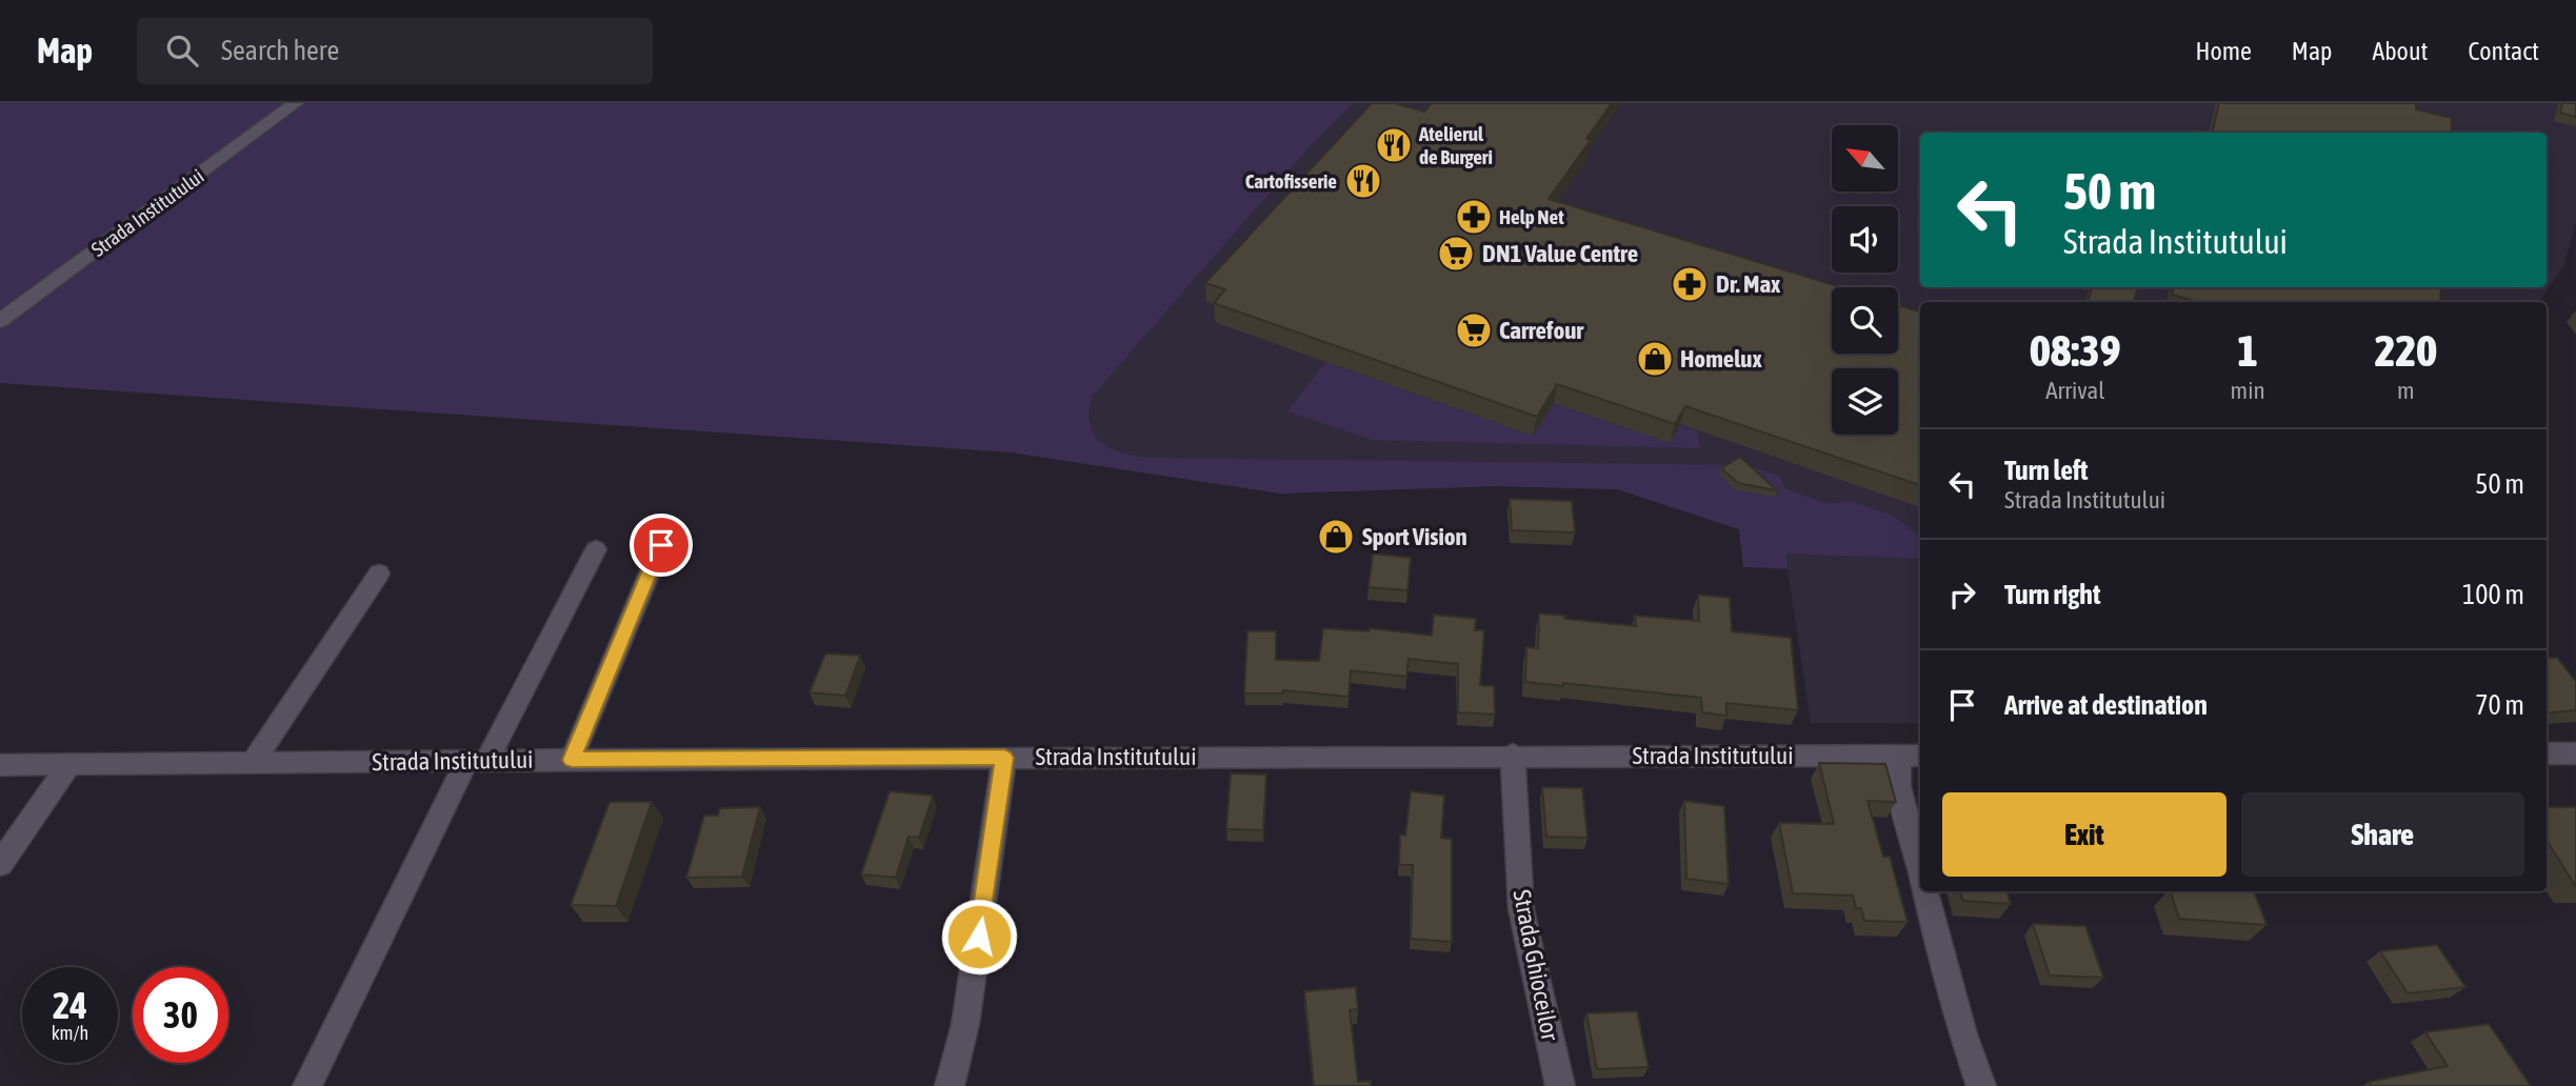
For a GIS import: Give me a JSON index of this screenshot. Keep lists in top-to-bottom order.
{
  "streets": {
    "street": ["Strada Institutului", "Strada Ghioceilor"]
  },
  "crossings": [
    ["Strada Institutului", "Strada Ghioceilor"]
  ],
  "places": {
    "restaurant": ["Atelierul de Burgeri", "Cartofisserie"],
    "pharmacy": ["Help Net", "Dr. Max"],
    "supermarket": ["DN1 Value Centre", "Carrefour"],
    "shop": ["Homelux", "Sport Vision"]
  },
  "north": "top left",
  "page": {
    "header": "Map",
    "search": "Search here",
    "nav": [
      "Home",
      "Map",
      "About",
      "Contact"
    ],
    "turn": ["50 m", "Strada Institutului"],
    "eta": [
      "08:39",
      "Arrival",
      "1",
      "min",
      "220",
      "m"
    ],
    "list": [
      {
        "name": "Turn left",
        "note": "Strada Institutului",
        "value": "50 m"
      },
      {
        "name": "Turn right",
        "value": "100 m"
      },
      {
        "name": "Arrive at destination",
        "value": "70 m"
      }
    ],
    "buttons": ["Exit", "Share"],
    "speed": "24 km/h",
    "limit": "30"
  }
}
